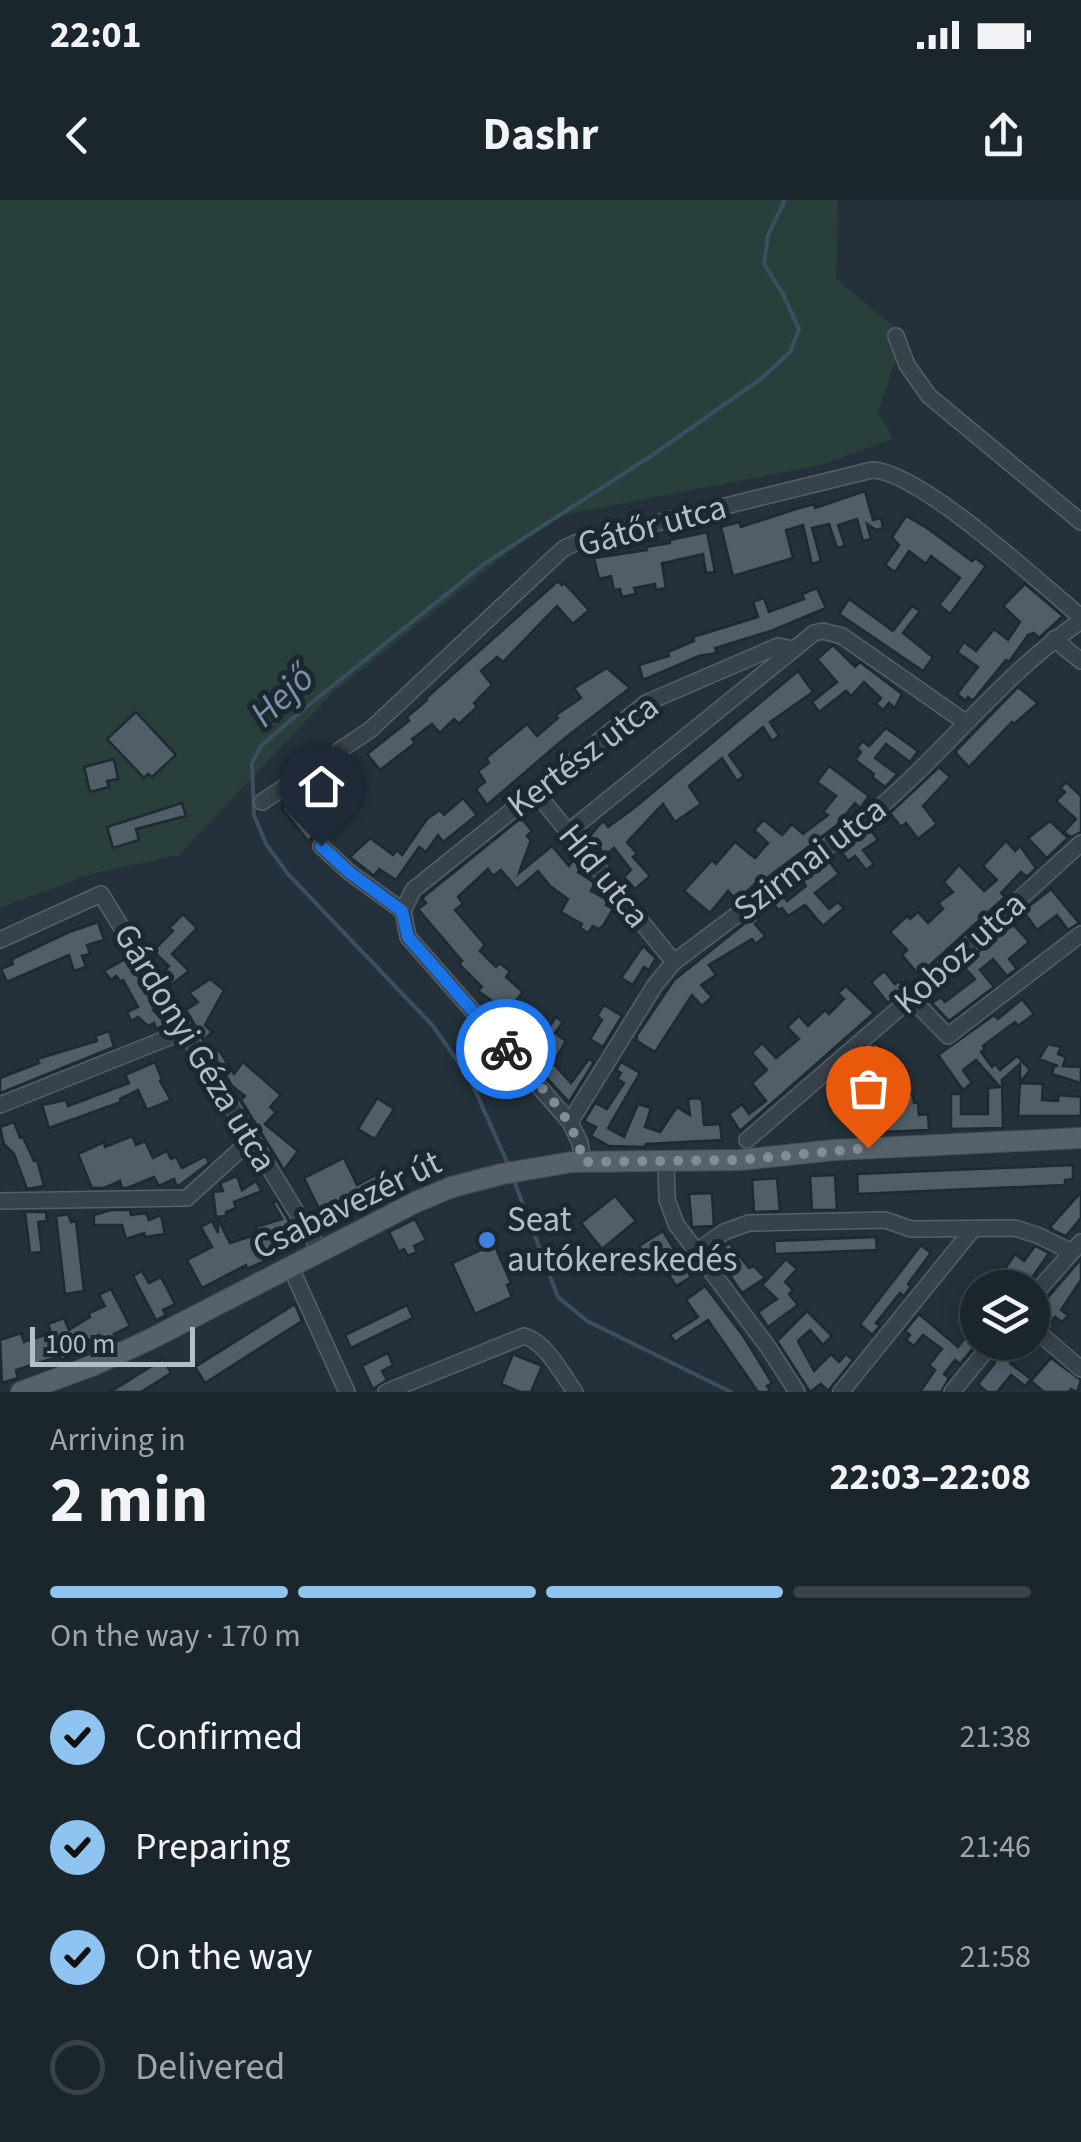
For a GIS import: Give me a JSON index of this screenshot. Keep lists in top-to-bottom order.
{
  "streets": {
    "main road": ["Csabavezér út"],
    "street": [
      "Gátőr utca",
      "Kertész utca",
      "Szirmai utca",
      "Híd utca",
      "Koboz utca",
      "Gárdonyi Géza utca"
    ]
  },
  "crossings": [
    ["Gátőr utca", "Szirmai utca"],
    ["Kertész utca", "Szirmai utca"],
    ["Kertész utca", "Híd utca"],
    ["Szirmai utca", "Híd utca"],
    ["Gárdonyi Géza utca", "Csabavezér út"]
  ],
  "water": ["Hejő"],
  "places": ["Seat autókereskedés"],
  "scale_bar": "100 m",
  "page": {
    "status": "22:01",
    "header": "Dashr",
    "scale": "100 m",
    "heading": ["2 min", "Arriving in", "22:03–22:08"],
    "bar": "On the way · 170 m",
    "list": [
      ["Confirmed", "21:38"],
      ["Preparing", "21:46"],
      ["On the way", "21:58"],
      "Delivered"
    ]
  }
}
